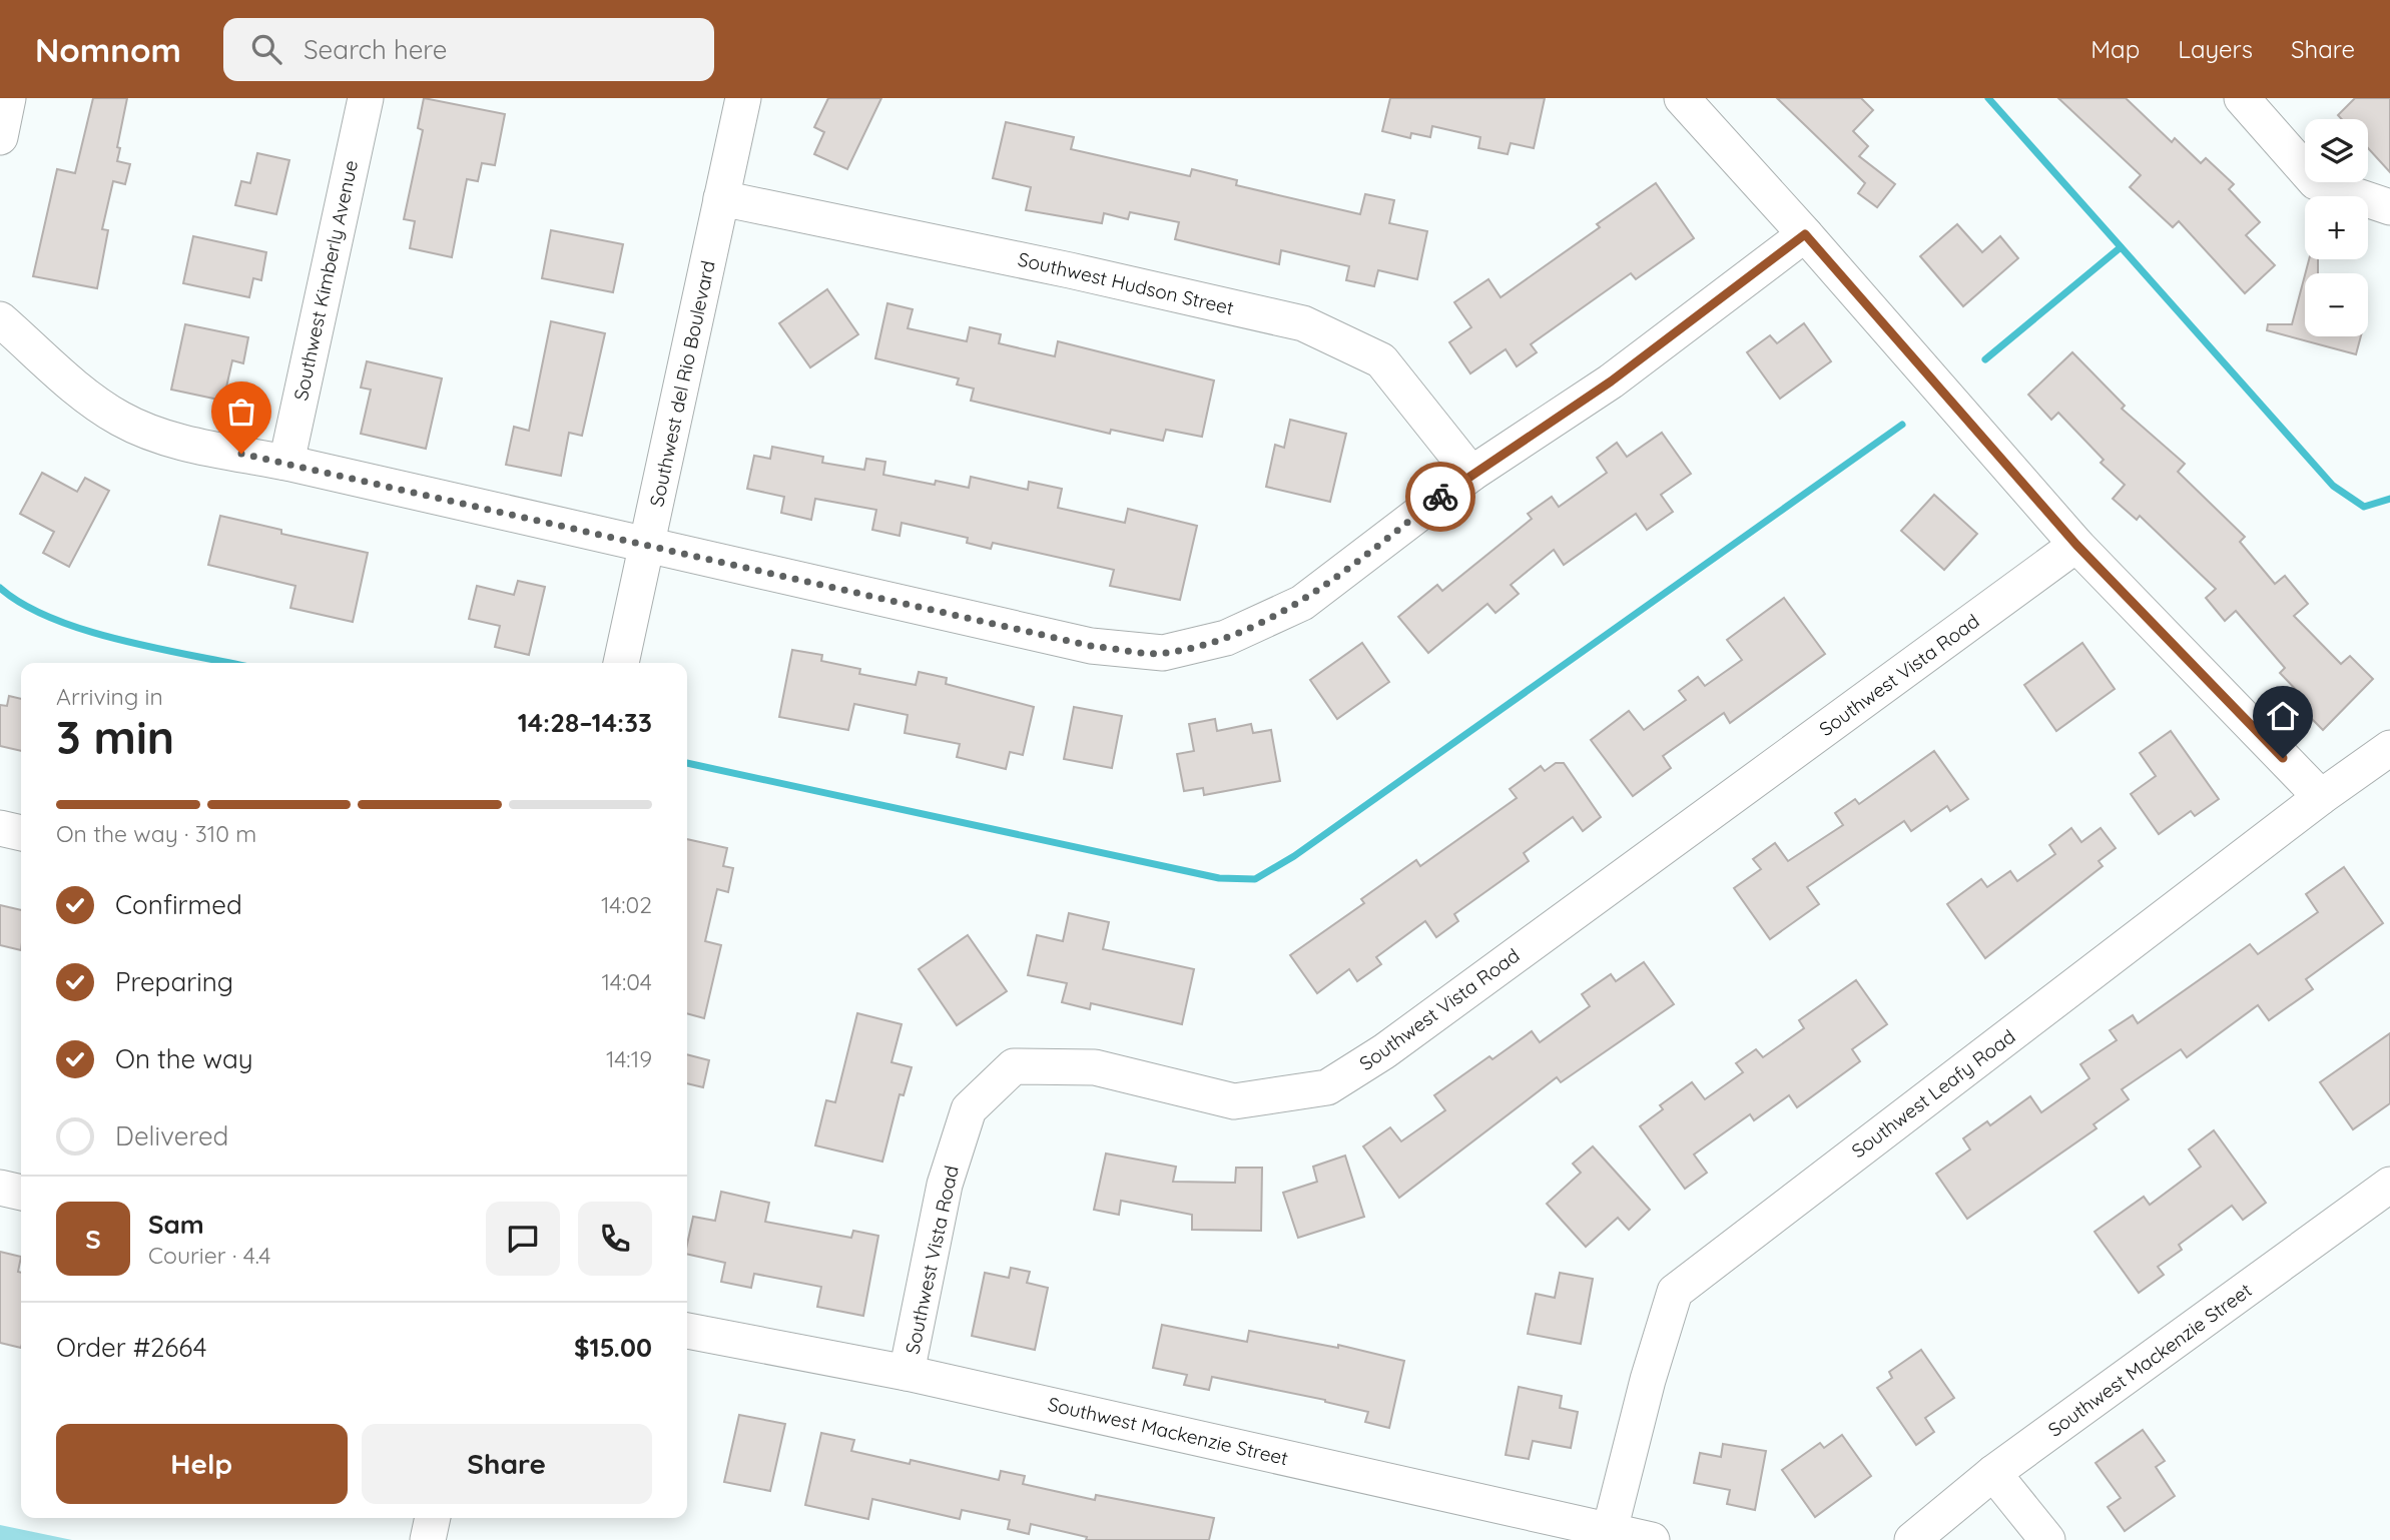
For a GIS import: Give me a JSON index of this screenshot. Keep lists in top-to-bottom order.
{
  "streets": {
    "street": [
      "Southwest Kimberly Avenue",
      "Southwest Hudson Street",
      "Southwest del Rio Boulevard",
      "Southwest Vista Road",
      "Southwest Leafy Road",
      "Southwest Mackenzie Street"
    ]
  },
  "crossings": [
    ["Southwest Hudson Street", "Southwest del Rio Boulevard"],
    ["Southwest Vista Road", "Southwest Mackenzie Street"],
    ["Southwest Leafy Road", "Southwest Mackenzie Street"]
  ],
  "page": {
    "header": "Nomnom",
    "search": "Search here",
    "nav": ["Map", "Layers", "Share"],
    "map_buttons": ["+", "−"],
    "heading": ["3 min", "Arriving in", "14:28–14:33"],
    "panel": [
      "Sam",
      "Courier · 4.4",
      "Order #2664",
      "$15.00"
    ],
    "bar": "On the way · 310 m",
    "list": [
      ["Confirmed", "14:02"],
      ["Preparing", "14:04"],
      ["On the way", "14:19"],
      "Delivered"
    ],
    "round": "S",
    "buttons": ["Help", "Share"]
  }
}
